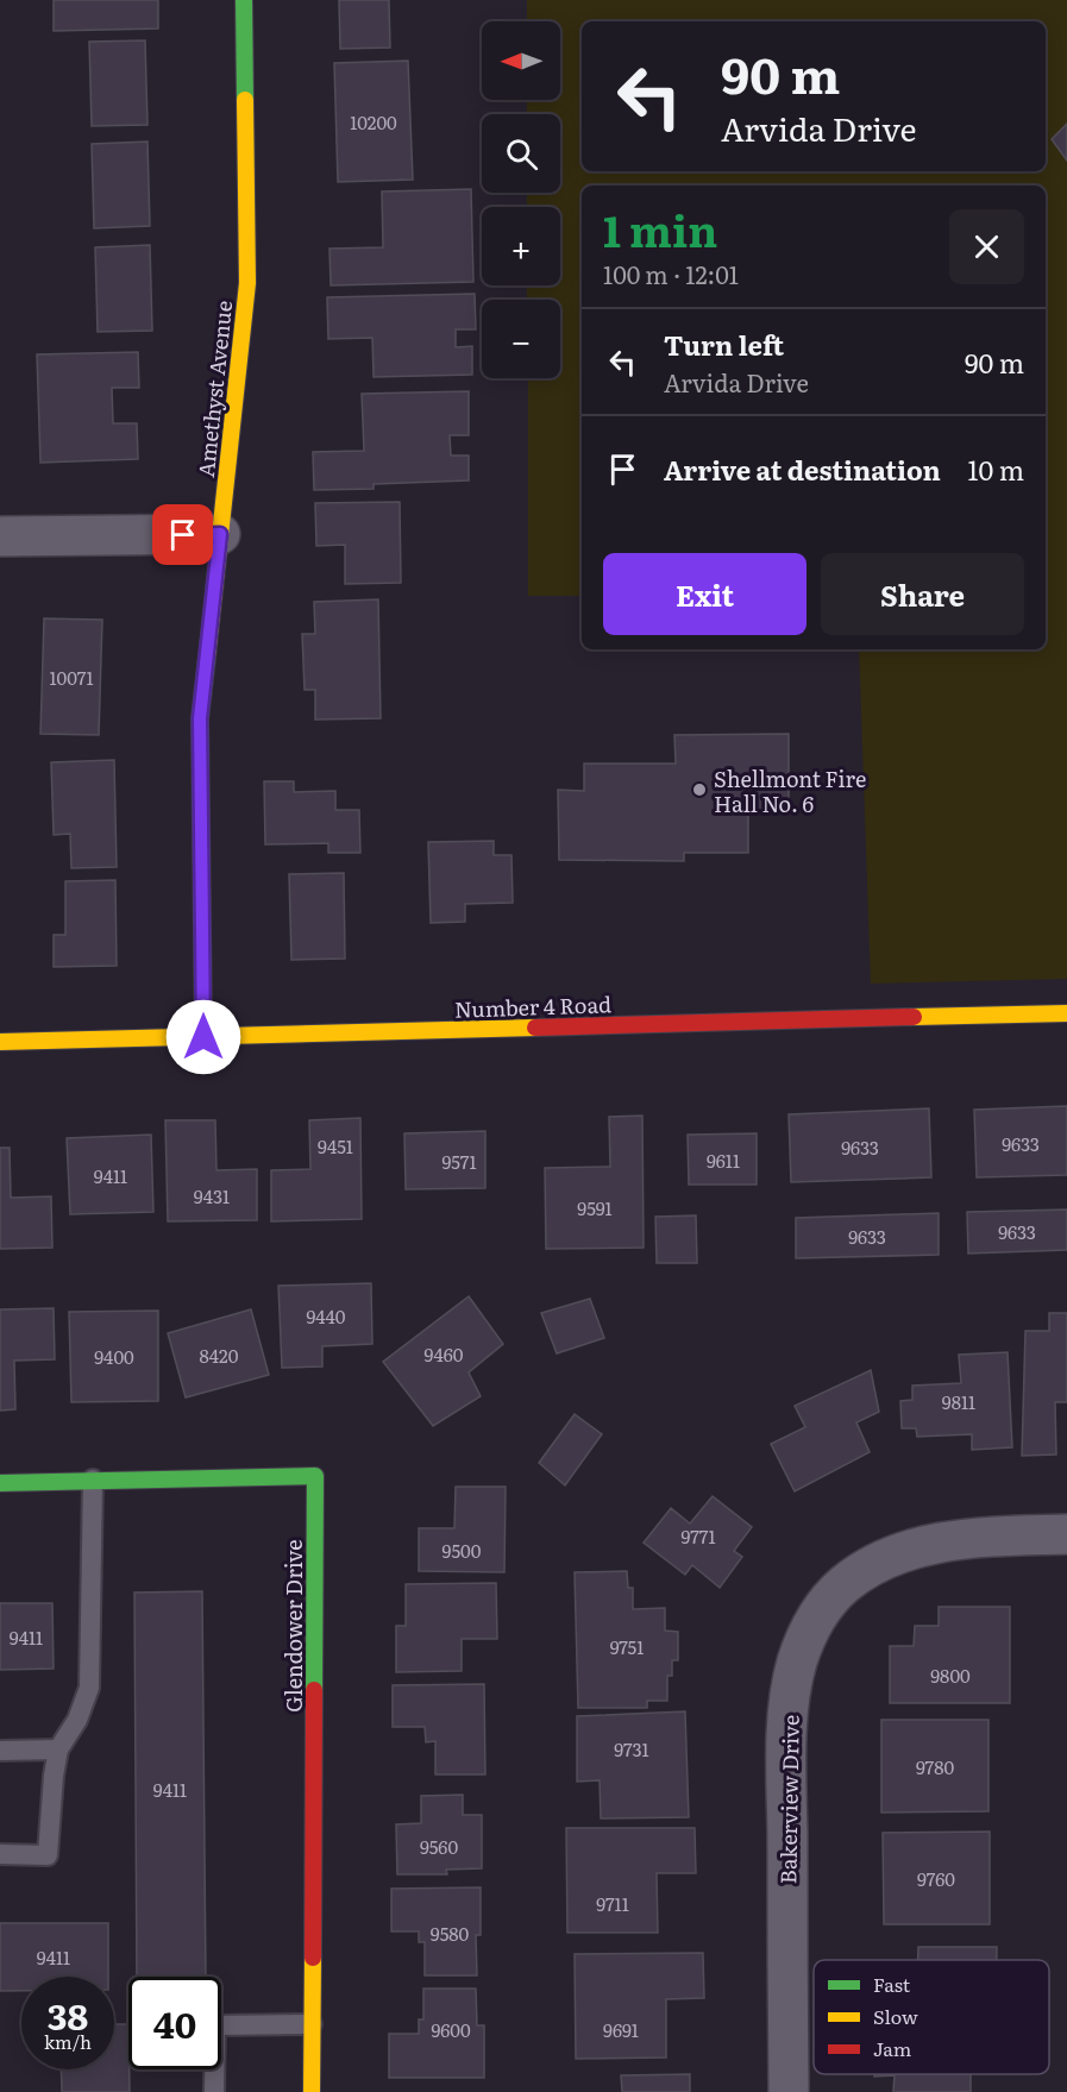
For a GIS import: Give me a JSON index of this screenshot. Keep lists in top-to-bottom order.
{
  "streets": {
    "street": [
      "Amethyst Avenue",
      "Number 4 Road",
      "Glendower Drive",
      "Bakerview Drive"
    ]
  },
  "crossings": [
    ["Amethyst Avenue", "Number 4 Road"]
  ],
  "places": ["Shellmont Fire Hall No. 6"],
  "house_numbers": [
    "10200",
    "10071",
    "9633",
    "9451",
    "9633",
    "9611",
    "9571",
    "9411",
    "9431",
    "9591",
    "9633",
    "9633",
    "9440",
    "9460",
    "8420",
    "9400",
    "9811",
    "9771",
    "9500",
    "9411",
    "9751",
    "9800",
    "9731",
    "9780",
    "9411",
    "9560",
    "9760",
    "9711",
    "9580",
    "9411",
    "9600",
    "9691"
  ],
  "legend": ["Fast", "Slow", "Jam"],
  "north": "left",
  "page": {
    "map_buttons": ["+", "−"],
    "turn": ["90 m", "Arvida Drive"],
    "heading": ["1 min", "100 m · 12:01"],
    "list": [
      {
        "name": "Turn left",
        "note": "Arvida Drive",
        "value": "90 m"
      },
      {
        "name": "Arrive at destination",
        "value": "10 m"
      }
    ],
    "buttons": ["Exit", "Share"],
    "speed": "38 km/h",
    "limit": "40"
  }
}
